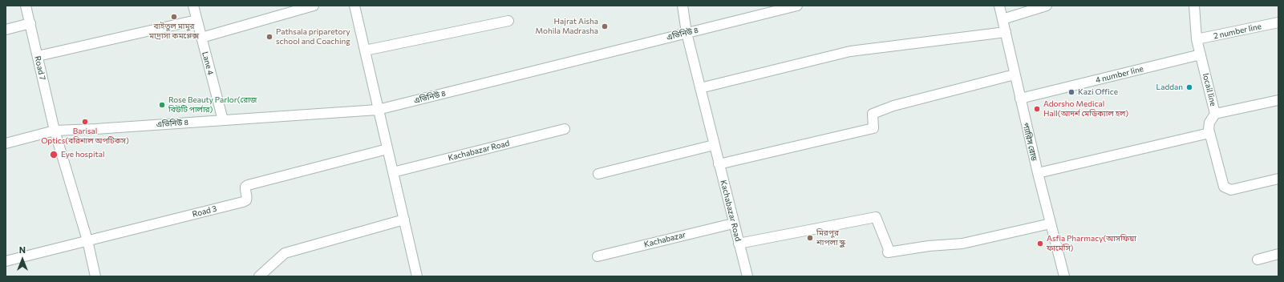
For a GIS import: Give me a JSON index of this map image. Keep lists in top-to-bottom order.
{
  "streets": {
    "street": [
      "2 number line",
      "এভিনিউ ৪",
      "Lane 4",
      "Road 7",
      "4 number line",
      "locail line",
      "প্যারিস রোড",
      "Kachabazar Road",
      "Road 3",
      "Kachabazar"
    ]
  },
  "crossings": [
    ["2 number line", "locail line"],
    ["এভিনিউ ৪", "Lane 4"],
    ["এভিনিউ ৪", "Road 7"],
    ["এভিনিউ ৪", "Kachabazar Road"],
    ["4 number line", "locail line"],
    ["4 number line", "প্যারিস রোড"],
    ["Kachabazar Road", "Kachabazar"]
  ],
  "places": [
    "বাইতুল মামুর মাদ্রাসা কমপ্লেক্স",
    "Hajrat Aisha Mohila Madrasha",
    "Pathsala priparetory school and Coaching",
    "Laddan",
    "Kazi Office",
    "Rose Beauty Parlor(রোজ বিউটি পার্লার)",
    "Adorsho Medical Hall(আদর্শ মেডিক্যাল হল)",
    "Barisal Optics(বরিশাল অপটিকস)",
    "Eye hospital",
    "মিরপুর শাপলা স্কুল",
    "Asfia Pharmacy(আসফিয়া ফার্মেসি)"
  ],
  "north": "top"
}
